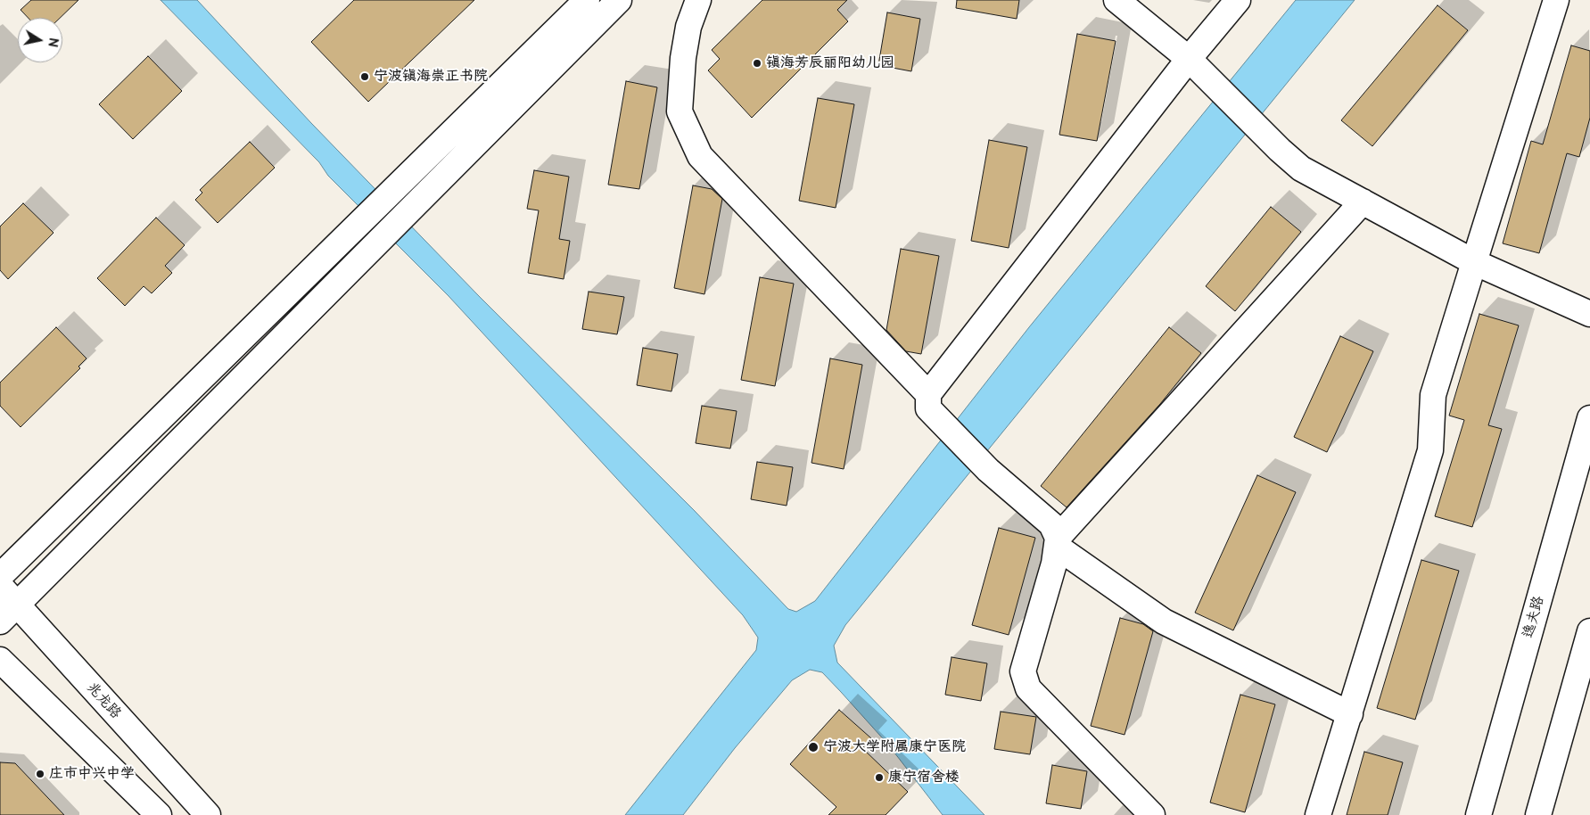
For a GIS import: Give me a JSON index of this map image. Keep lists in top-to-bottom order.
{
  "streets": {
    "street": ["逸夫路", "兆龙路"]
  },
  "places": [
    "镇海芳辰丽阳幼儿园",
    "宁波镇海崇正书院",
    "宁波大学附属康宁医院",
    "庄市中兴中学",
    "康宁宿舍楼"
  ],
  "north": "right"
}
